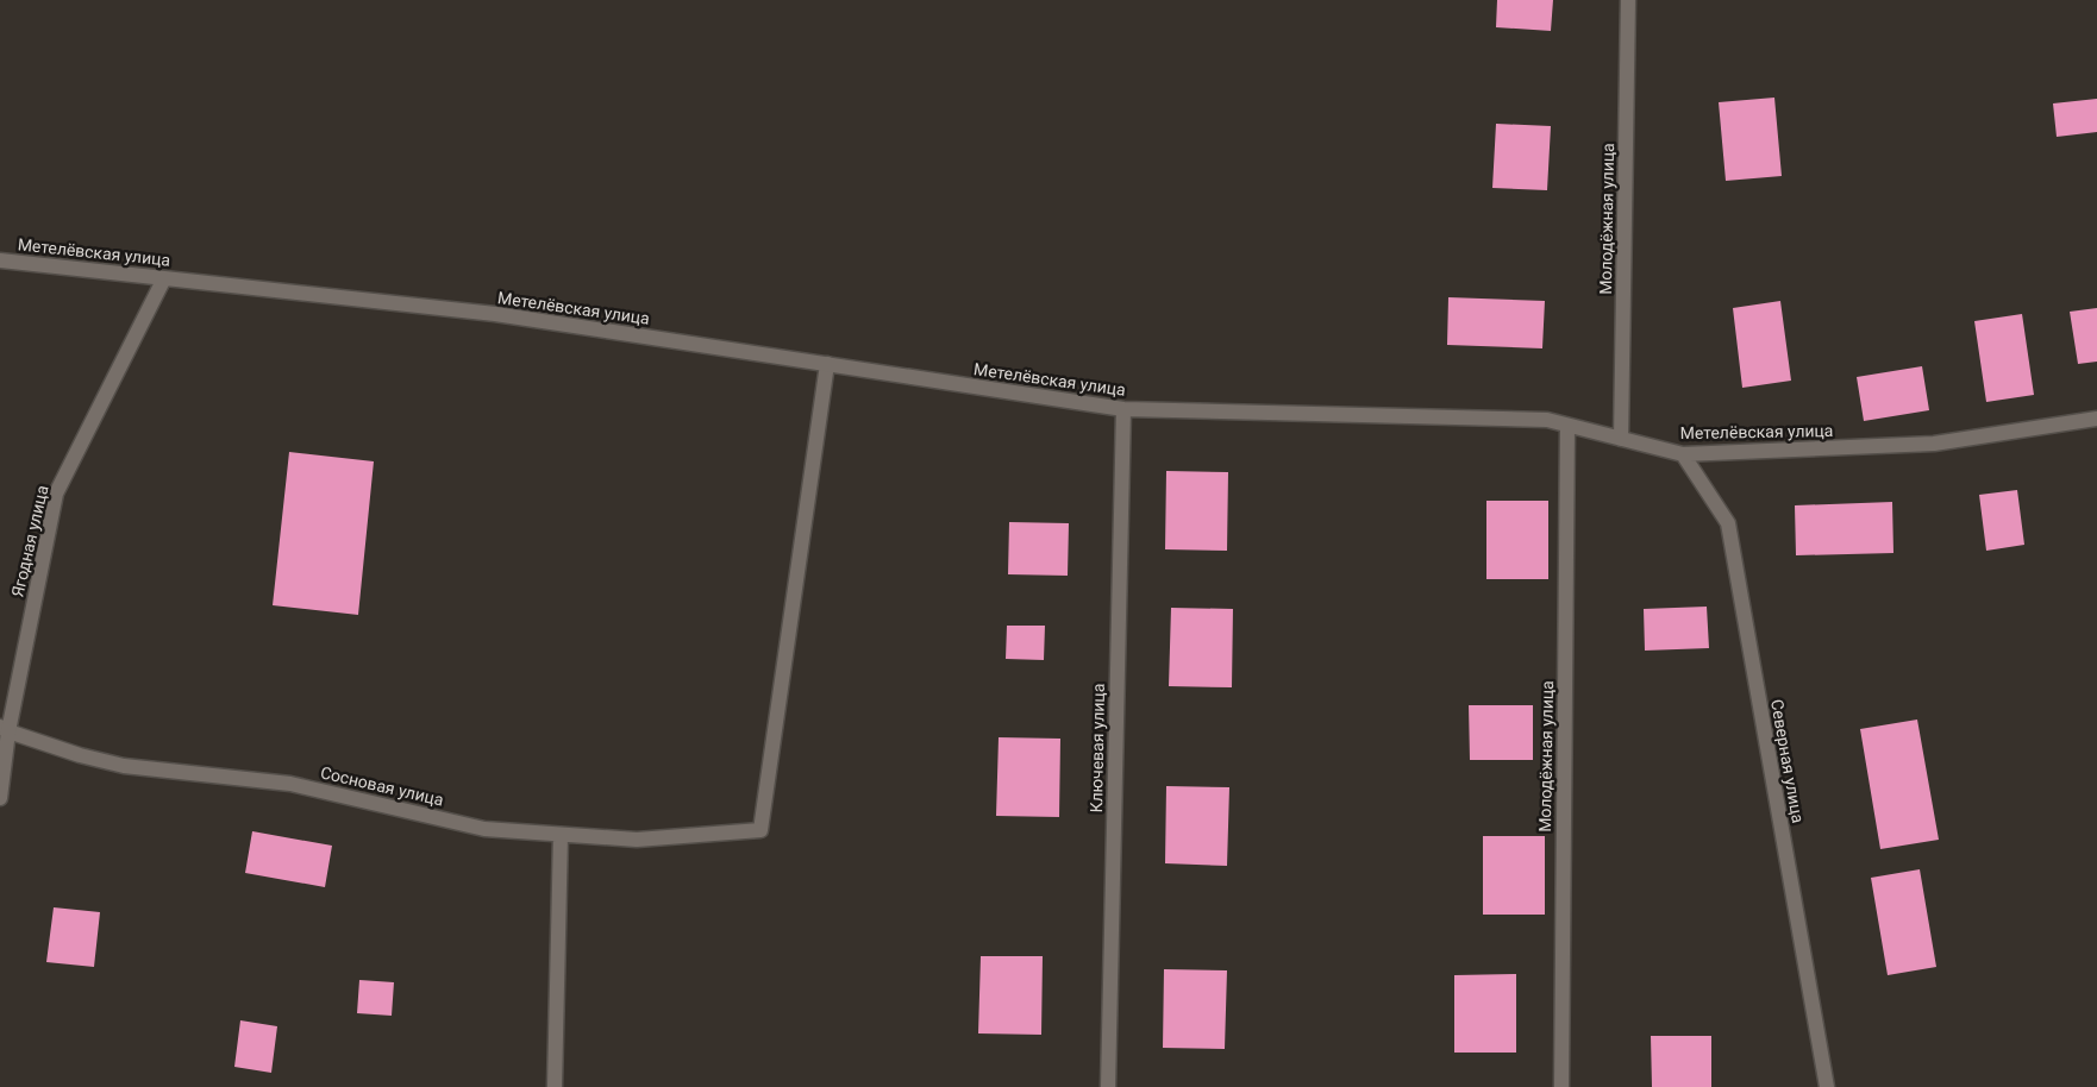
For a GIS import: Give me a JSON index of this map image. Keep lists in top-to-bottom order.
{
  "streets": {
    "street": [
      "Молодёжная улица",
      "Метелёвская улица",
      "Ягодная улица",
      "Ключевая улица",
      "Северная улица",
      "Сосновая улица"
    ]
  },
  "crossings": [
    ["Молодёжная улица", "Метелёвская улица"],
    ["Метелёвская улица", "Ягодная улица"],
    ["Метелёвская улица", "Ключевая улица"],
    ["Метелёвская улица", "Северная улица"],
    ["Метелёвская улица", "Сосновая улица"],
    ["Ягодная улица", "Сосновая улица"]
  ]
}
